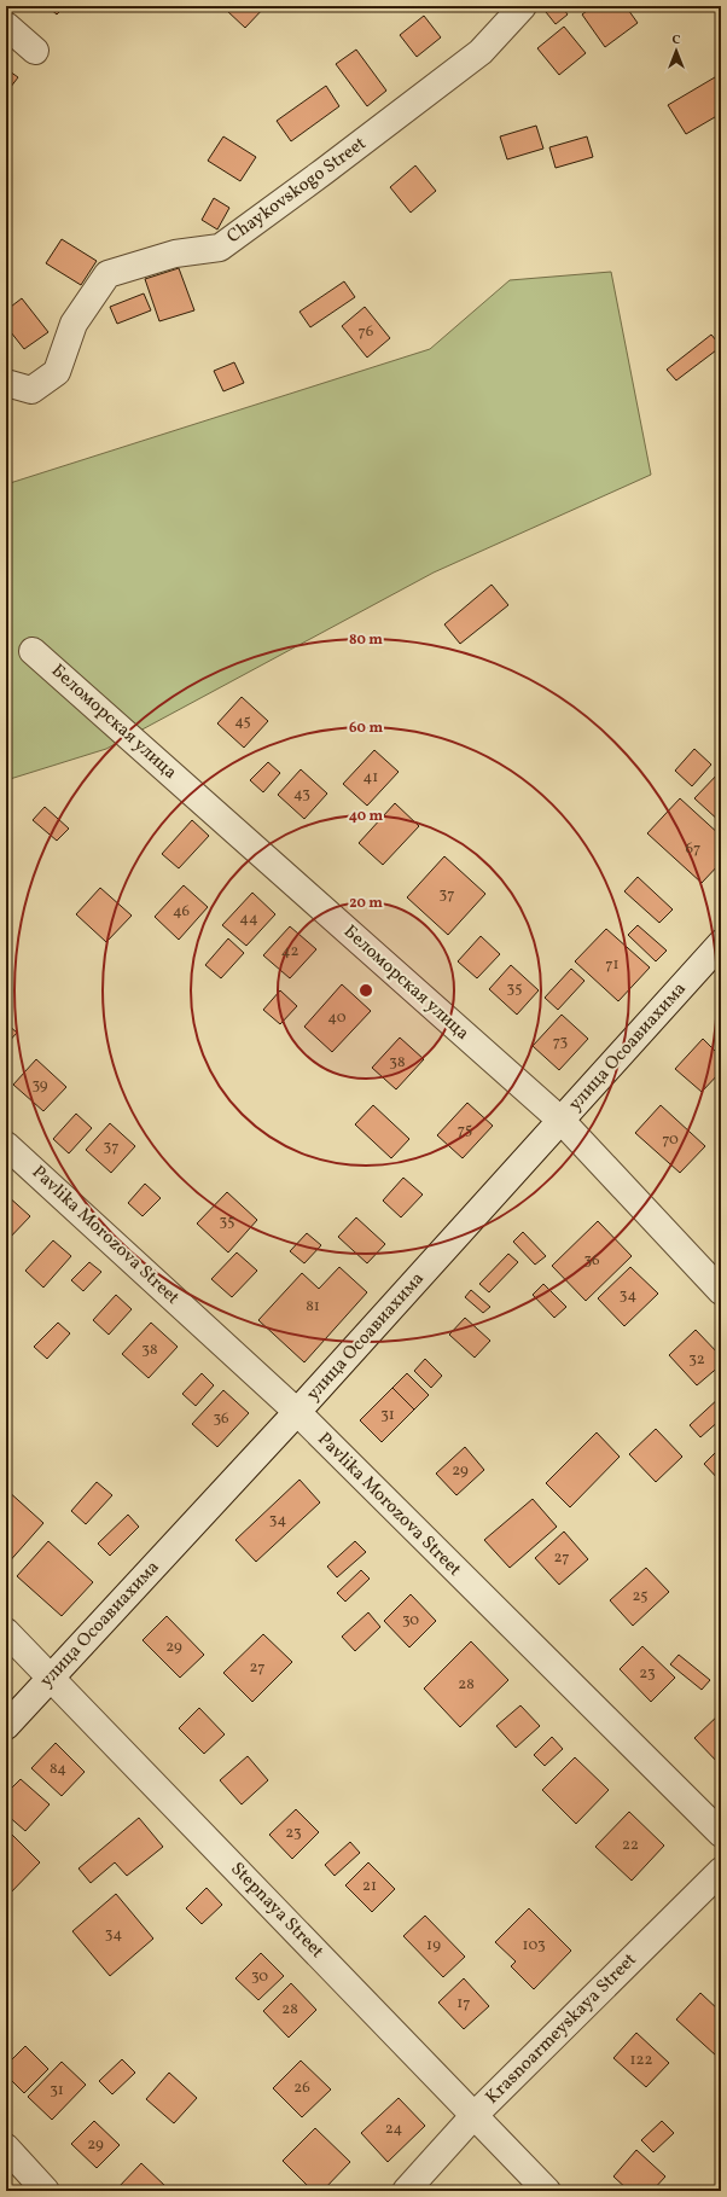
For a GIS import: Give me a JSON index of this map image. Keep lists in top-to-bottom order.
{
  "streets": {
    "street": [
      "Chaykovskogo Street",
      "Беломорская улица",
      "улица Осоавиахима",
      "Pavlika Morozova Street",
      "Stepnaya Street",
      "Krasnoarmeyskaya Street"
    ]
  },
  "crossings": [
    ["Беломорская улица", "улица Осоавиахима"],
    ["улица Осоавиахима", "Pavlika Morozova Street"],
    ["улица Осоавиахима", "Stepnaya Street"],
    ["Stepnaya Street", "Krasnoarmeyskaya Street"]
  ],
  "house_numbers": [
    "76",
    "45",
    "41",
    "43",
    "67",
    "37",
    "46",
    "44",
    "42",
    "71",
    "35",
    "40",
    "73",
    "38",
    "39",
    "75",
    "70",
    "37",
    "35",
    "36",
    "34",
    "81",
    "38",
    "32",
    "31",
    "36",
    "29",
    "34",
    "27",
    "25",
    "30",
    "29",
    "27",
    "23",
    "28",
    "84",
    "23",
    "22",
    "21",
    "34",
    "19",
    "103",
    "30",
    "17",
    "28",
    "122",
    "26",
    "31",
    "24",
    "29"
  ],
  "north": "top",
  "rings": [
    "80 m",
    "60 m",
    "40 m",
    "20 m"
  ]
}
